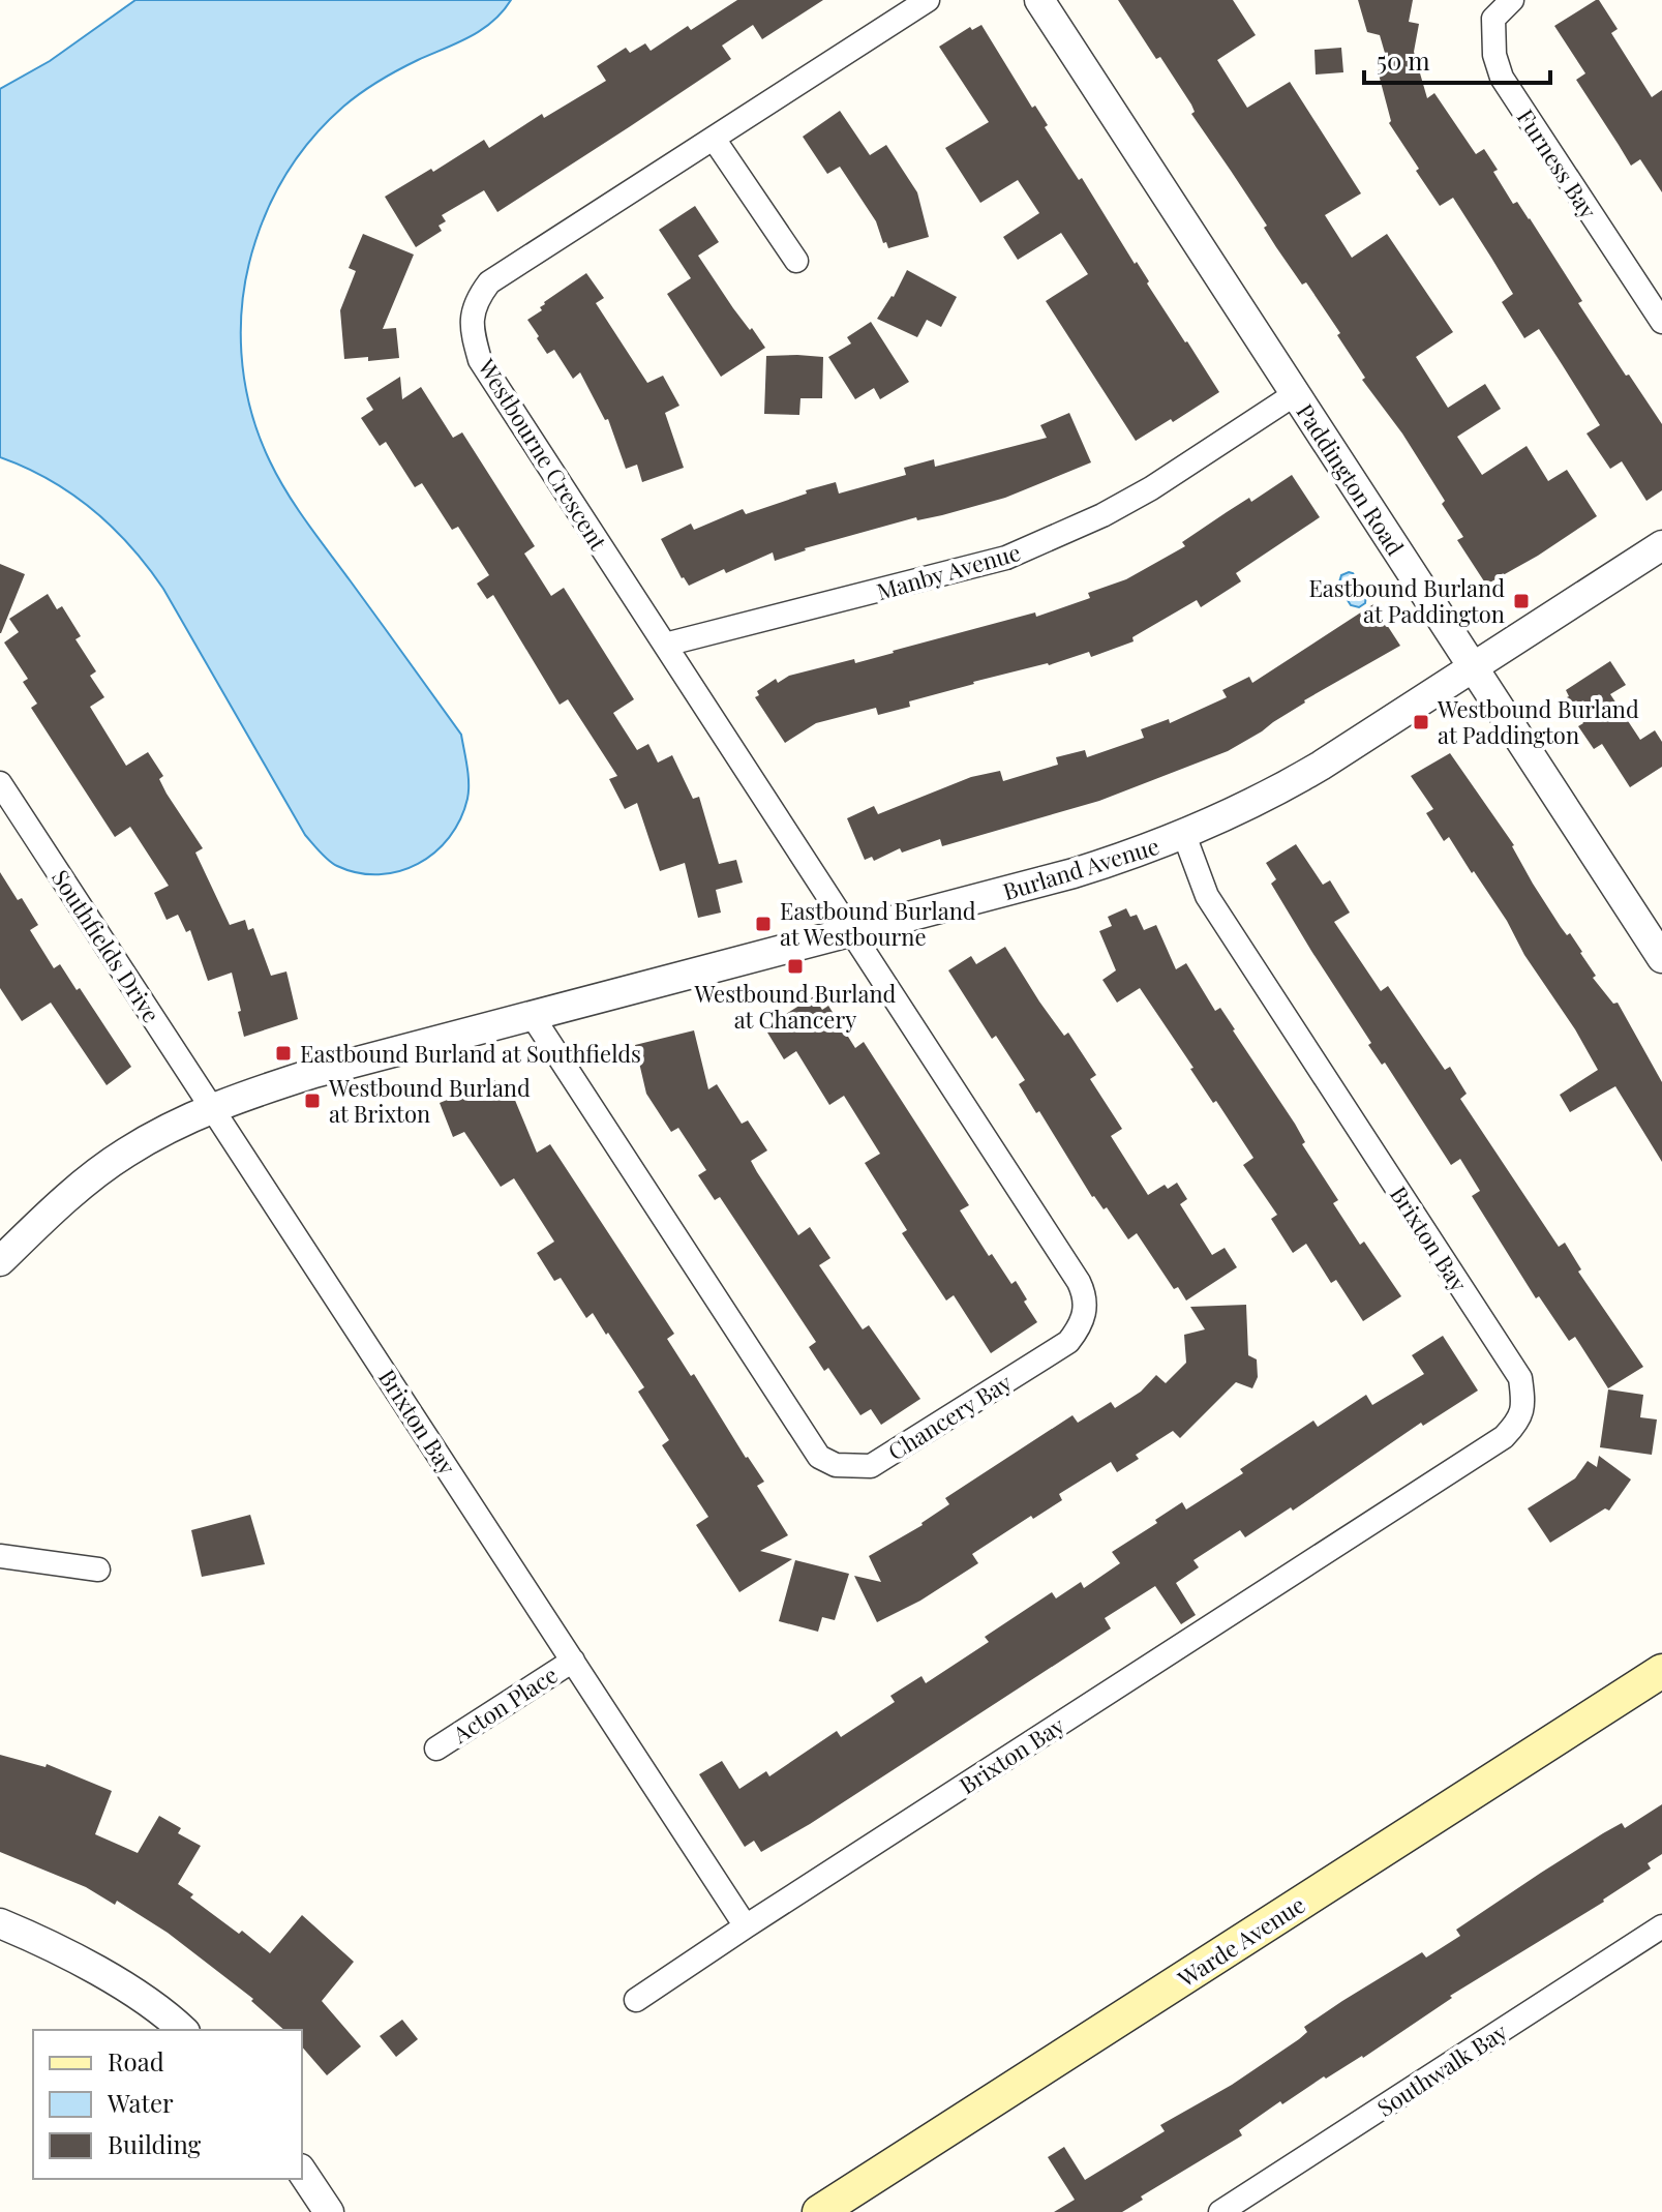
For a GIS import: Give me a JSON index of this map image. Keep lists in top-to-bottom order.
{
  "streets": {
    "main road": ["Warde Avenue"],
    "street": [
      "Furness Bay",
      "Westbourne Crescent",
      "Paddington Road",
      "Manby Avenue",
      "Burland Avenue",
      "Southfields Drive",
      "Brixton Bay",
      "Chancery Bay",
      "Acton Place",
      "Southwalk Bay"
    ]
  },
  "crossings": [
    ["Westbourne Crescent", "Manby Avenue"],
    ["Westbourne Crescent", "Burland Avenue"],
    ["Westbourne Crescent", "Chancery Bay"],
    ["Paddington Road", "Manby Avenue"],
    ["Paddington Road", "Burland Avenue"],
    ["Burland Avenue", "Southfields Drive"],
    ["Burland Avenue", "Brixton Bay"],
    ["Burland Avenue", "Chancery Bay"],
    ["Southfields Drive", "Brixton Bay"],
    ["Brixton Bay", "Acton Place"]
  ],
  "places": {
    "transit": [
      "Eastbound Burland at Paddington",
      "Westbound Burland at Paddington",
      "Eastbound Burland at Westbourne",
      "Westbound Burland at Chancery",
      "Eastbound Burland at Southfields",
      "Westbound Burland at Brixton"
    ]
  },
  "legend": ["Road", "Water", "Building"],
  "scale_bar": "50 m"
}
